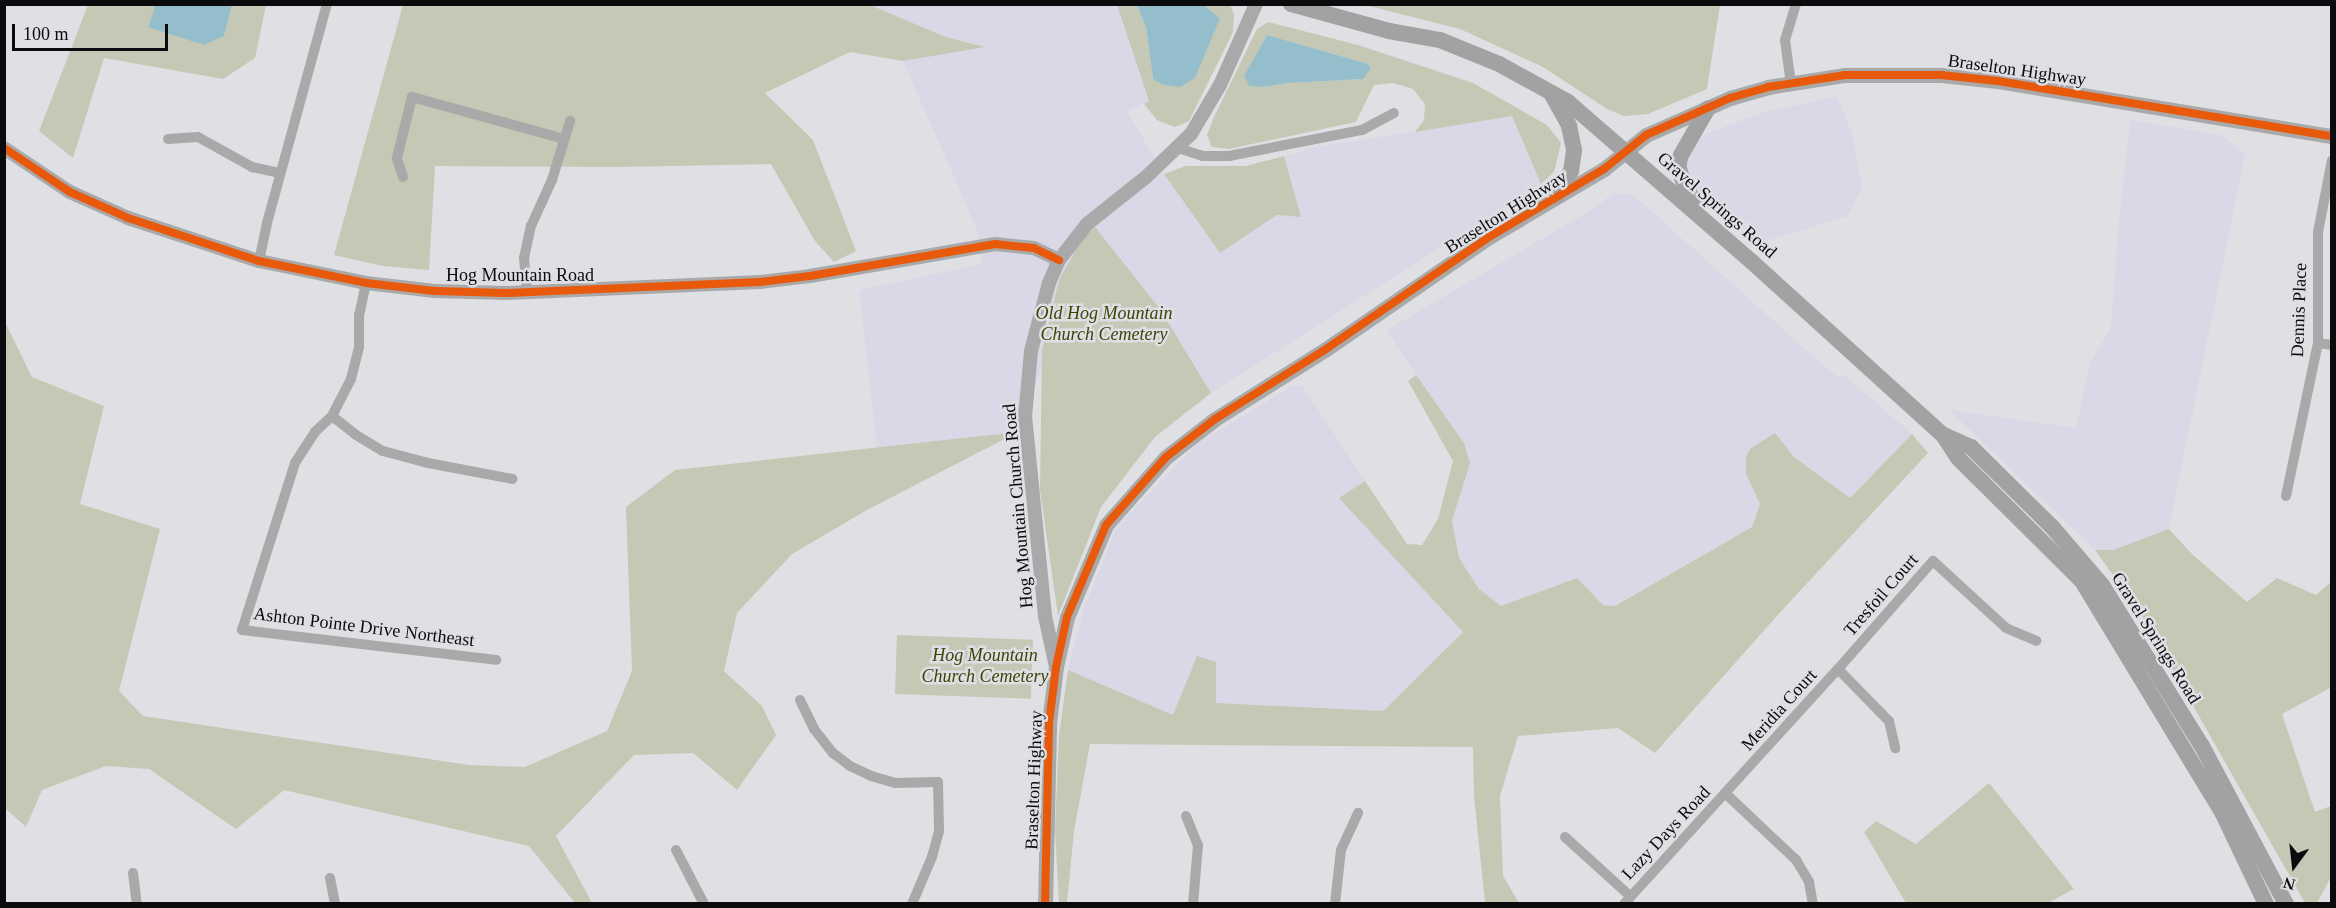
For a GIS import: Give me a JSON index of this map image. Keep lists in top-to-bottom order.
{
  "streets": {
    "main road": ["Braselton Highway", "Gravel Springs Road"],
    "street": [
      "Hog Mountain Road",
      "Dennis Place",
      "Hog Mountain Church Road",
      "Tresfoil Court",
      "Ashton Pointe Drive Northeast",
      "Meridia Court",
      "Lazy Days Road"
    ]
  },
  "crossings": [
    ["Braselton Highway", "Gravel Springs Road"],
    ["Braselton Highway", "Hog Mountain Church Road"],
    ["Hog Mountain Road", "Hog Mountain Church Road"],
    ["Hog Mountain Road", "Ashton Pointe Drive Northeast"],
    ["Tresfoil Court", "Meridia Court"],
    ["Meridia Court", "Lazy Days Road"]
  ],
  "parks": ["Old Hog Mountain Church Cemetery", "Hog Mountain Church Cemetery"],
  "scale_bar": "100 m",
  "north": "bottom"
}
